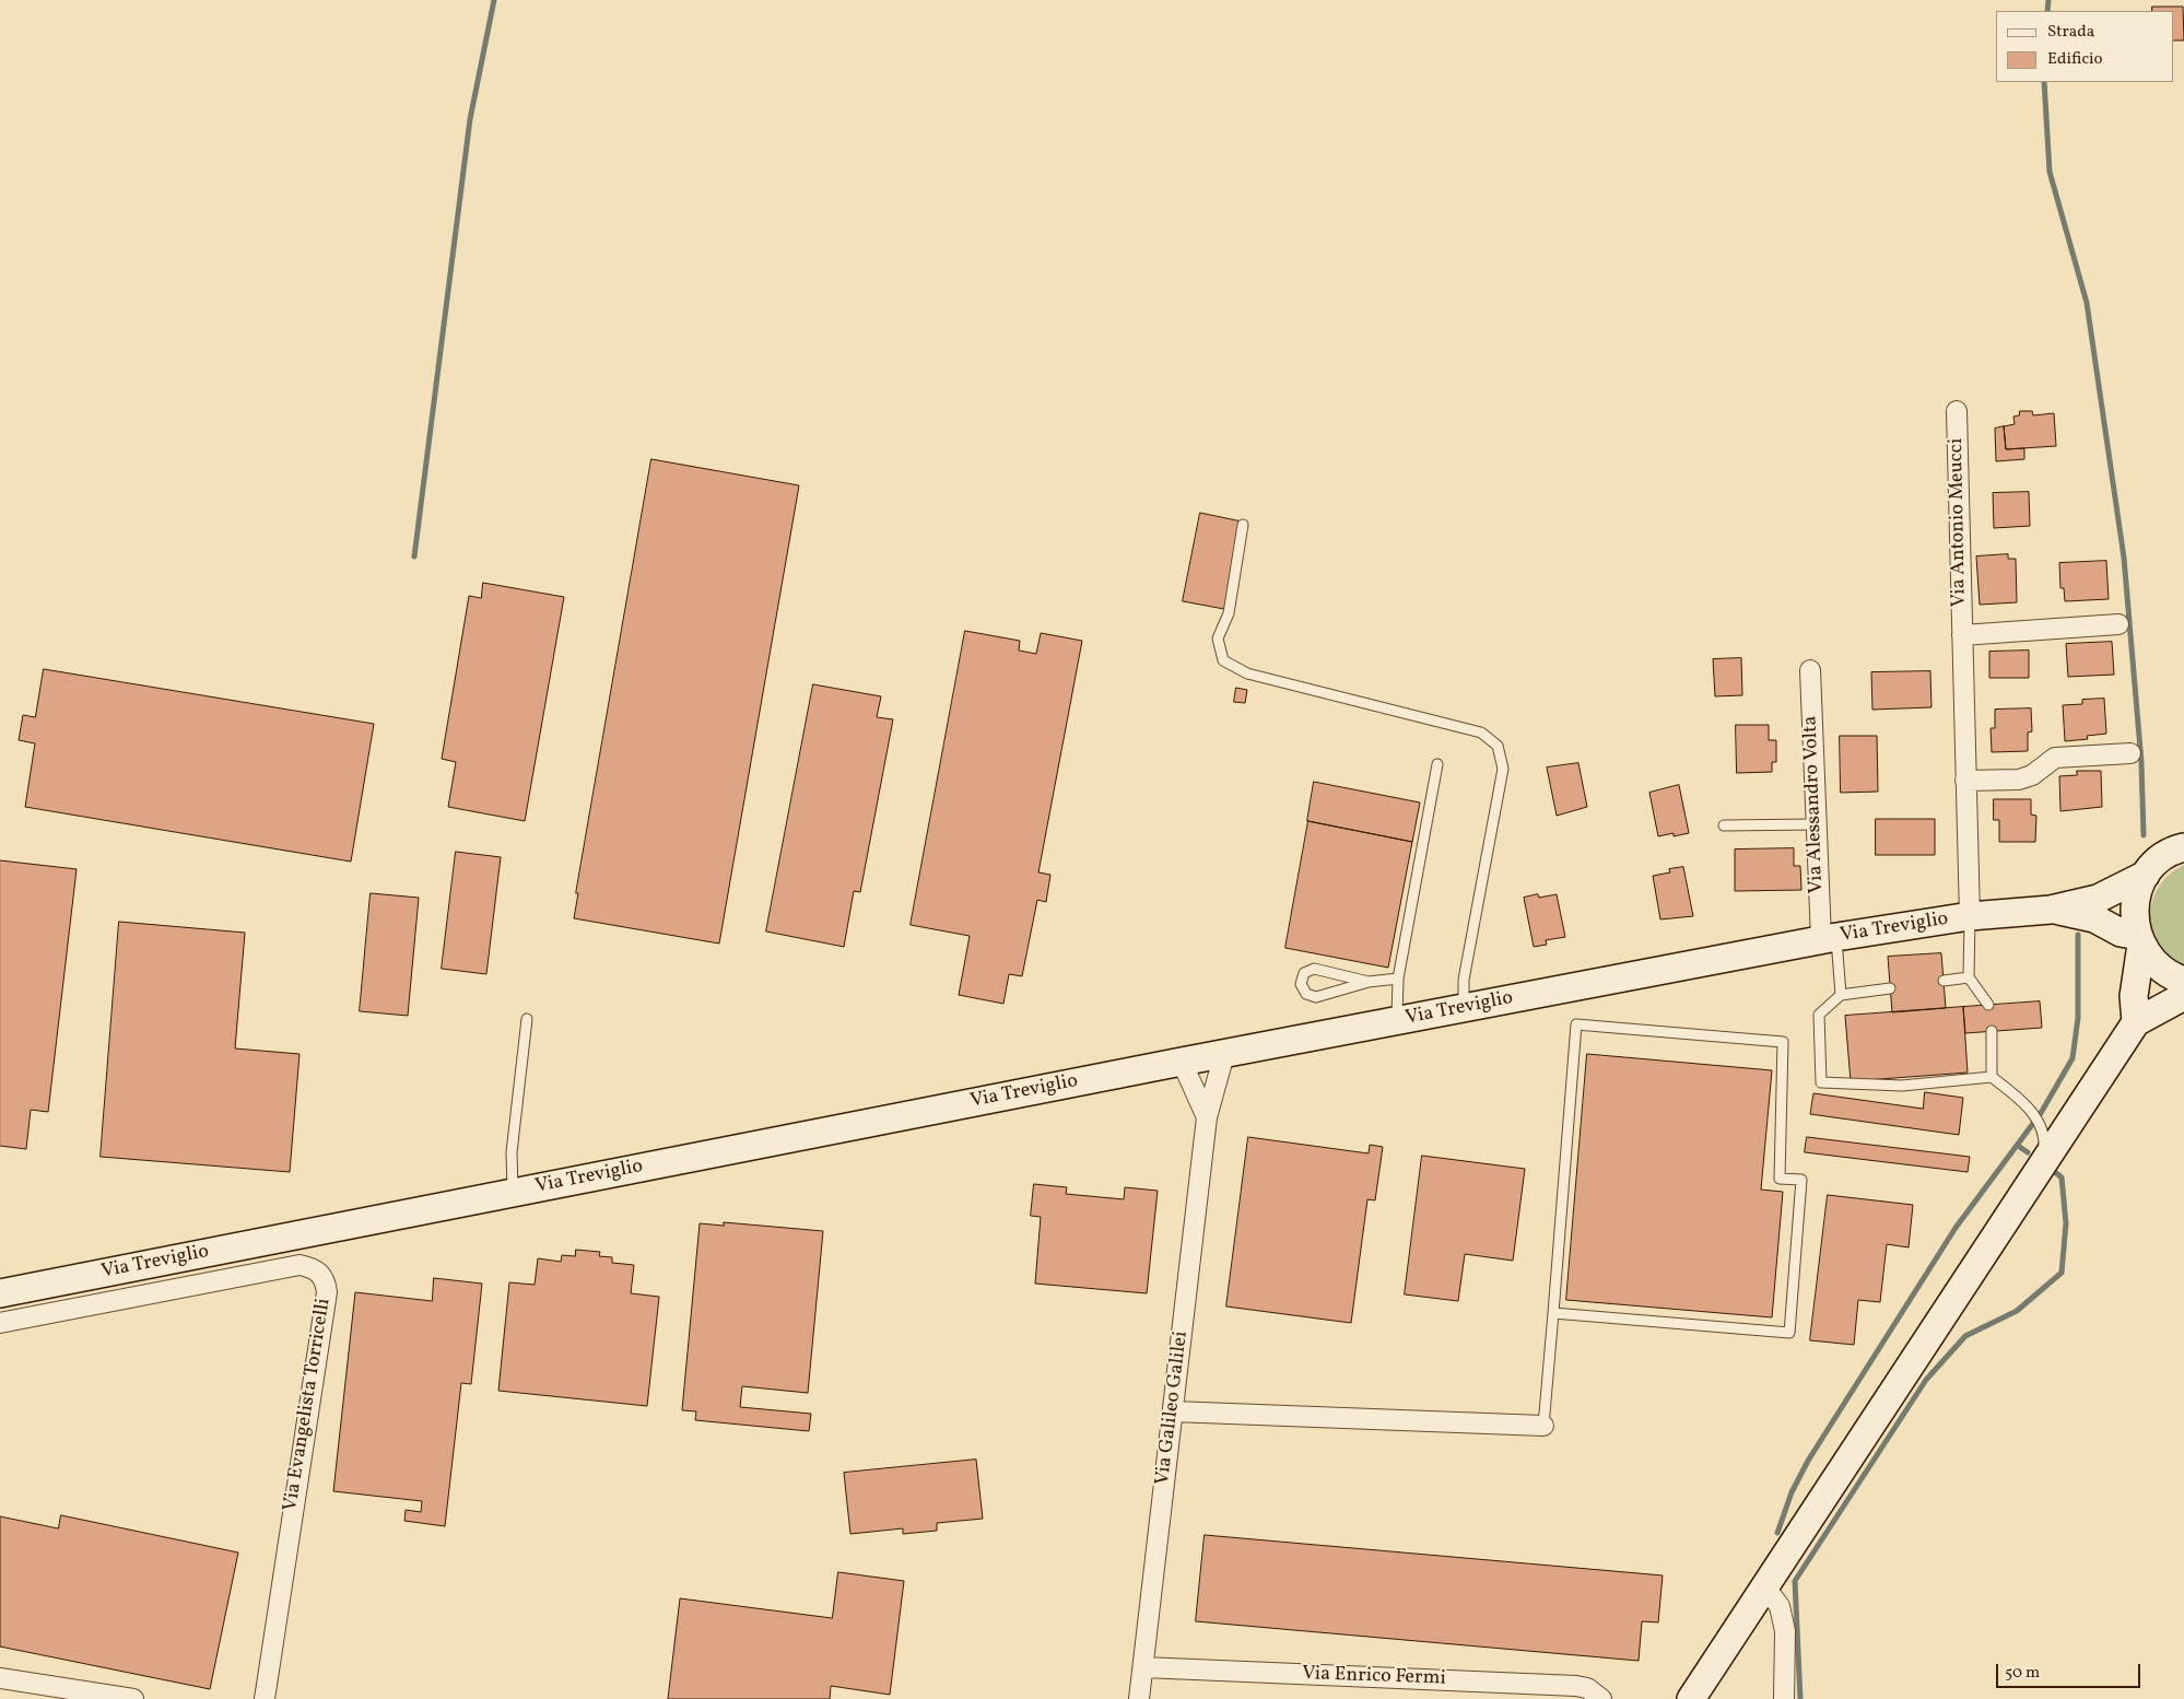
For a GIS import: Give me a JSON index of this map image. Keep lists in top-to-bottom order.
{
  "streets": {
    "street": [
      "Via Antonio Meucci",
      "Via Alessandro Volta",
      "Via Treviglio",
      "Via Evangelista Torricelli",
      "Via Galileo Galilei",
      "Via Enrico Fermi"
    ]
  },
  "crossings": [
    ["Via Antonio Meucci", "Via Treviglio"],
    ["Via Alessandro Volta", "Via Treviglio"],
    ["Via Treviglio", "Via Galileo Galilei"],
    ["Via Galileo Galilei", "Via Enrico Fermi"]
  ],
  "legend": ["Strada", "Edificio"],
  "scale_bar": "50 m"
}
